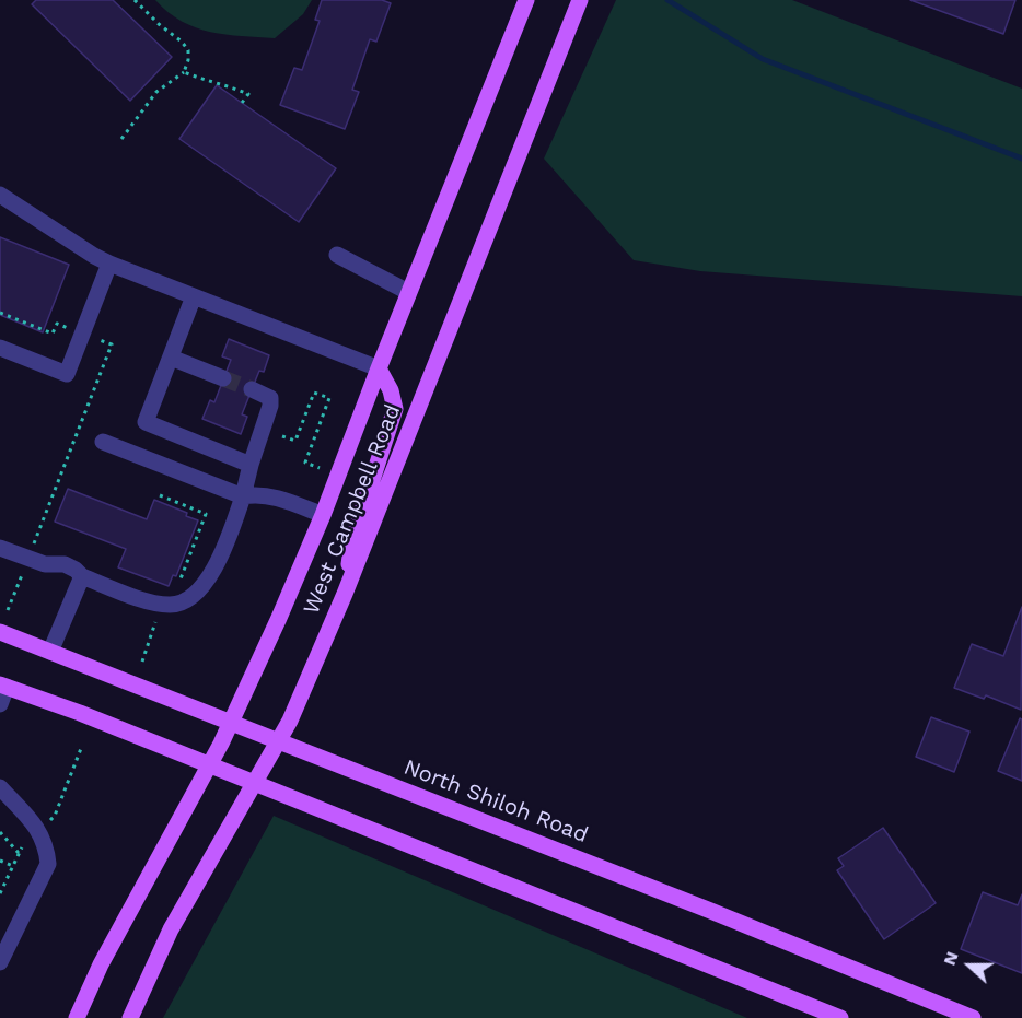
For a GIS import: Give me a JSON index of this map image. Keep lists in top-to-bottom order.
{
  "streets": {
    "main road": ["West Campbell Road", "North Shiloh Road"]
  },
  "crossings": [
    ["West Campbell Road", "North Shiloh Road"]
  ],
  "north": "left"
}
